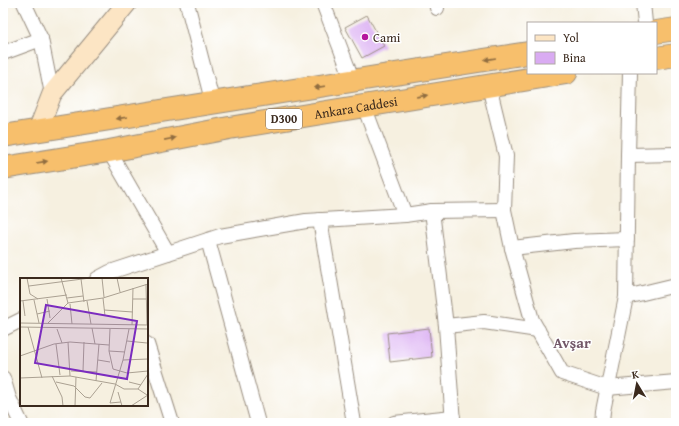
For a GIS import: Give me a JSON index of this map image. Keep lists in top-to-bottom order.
{
  "streets": {
    "highway": ["Ankara Caddesi", "D300"]
  },
  "districts": ["Avşar"],
  "places": ["Cami"],
  "legend": ["Yol", "Bina"],
  "north": "top"
}
